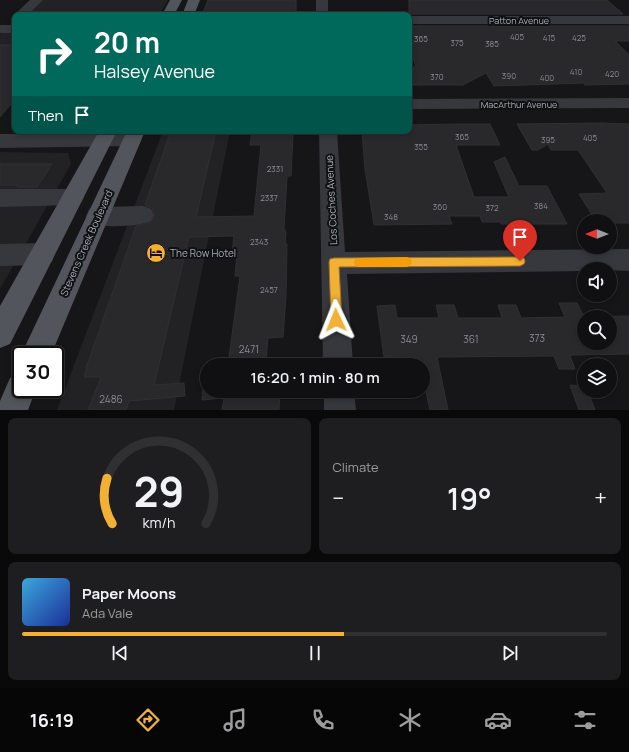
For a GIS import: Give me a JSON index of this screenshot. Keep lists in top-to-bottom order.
{
  "streets": {
    "main road": ["Stevens Creek Boulevard"],
    "street": ["Patton Avenue", "MacArthur Avenue", "Los Coches Avenue"]
  },
  "places": {
    "hotel": ["The Row Hotel"]
  },
  "house_numbers": [
    "405",
    "415",
    "425",
    "365",
    "375",
    "385",
    "410",
    "420",
    "390",
    "370",
    "400",
    "365",
    "405",
    "395",
    "355",
    "2331",
    "2337",
    "384",
    "360",
    "372",
    "348",
    "2343",
    "2457",
    "373",
    "349",
    "361",
    "2471",
    "2486"
  ],
  "north": "left",
  "page": {
    "turn": ["20 m", "Halsey Avenue"],
    "then": "Then",
    "limit": "30",
    "trip": "16:20 · 1 min · 80 m",
    "tile": "Climate",
    "heat": ["−", "19°", "+"],
    "song": ["Paper Moons", "Ada Vale"],
    "tabs": "16:19",
    "gauge": ["29", "km/h"]
  }
}
